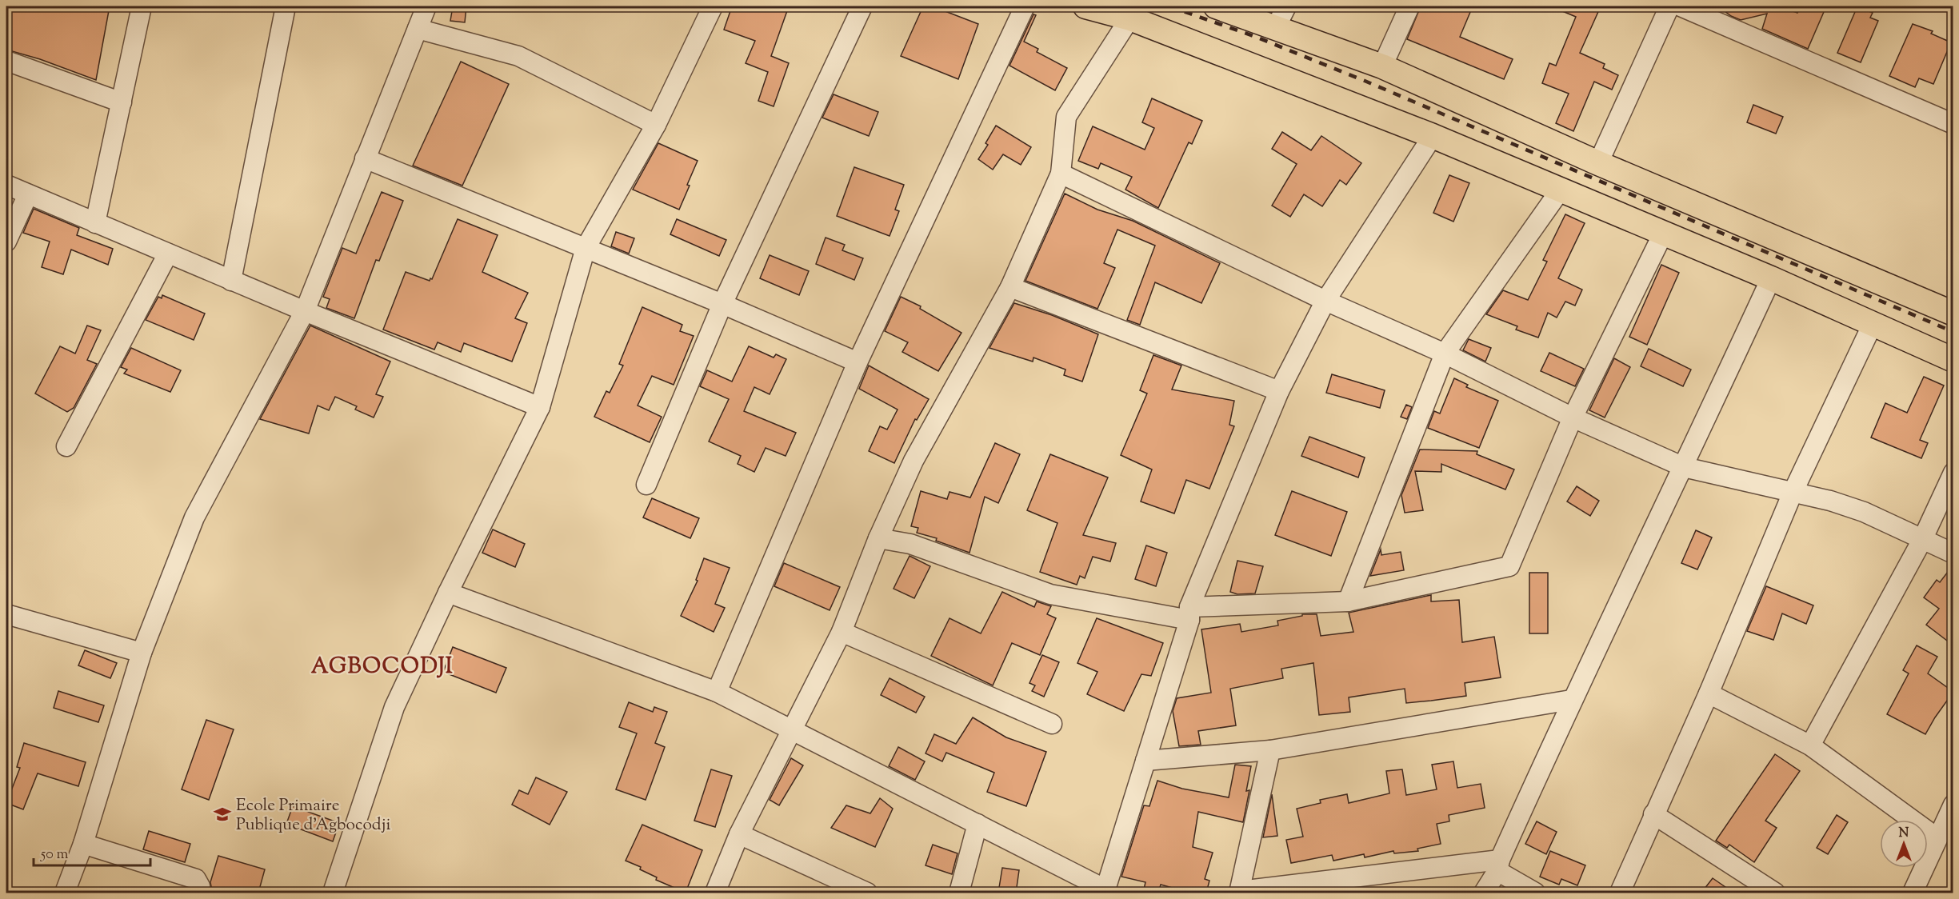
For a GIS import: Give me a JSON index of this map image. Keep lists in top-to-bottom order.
{
  "districts": ["AGBOCODJI"],
  "places": {
    "school or university": ["Ecole Primaire Publique d'Agbocodji"]
  },
  "scale_bar": "50 m",
  "north": "top"
}
